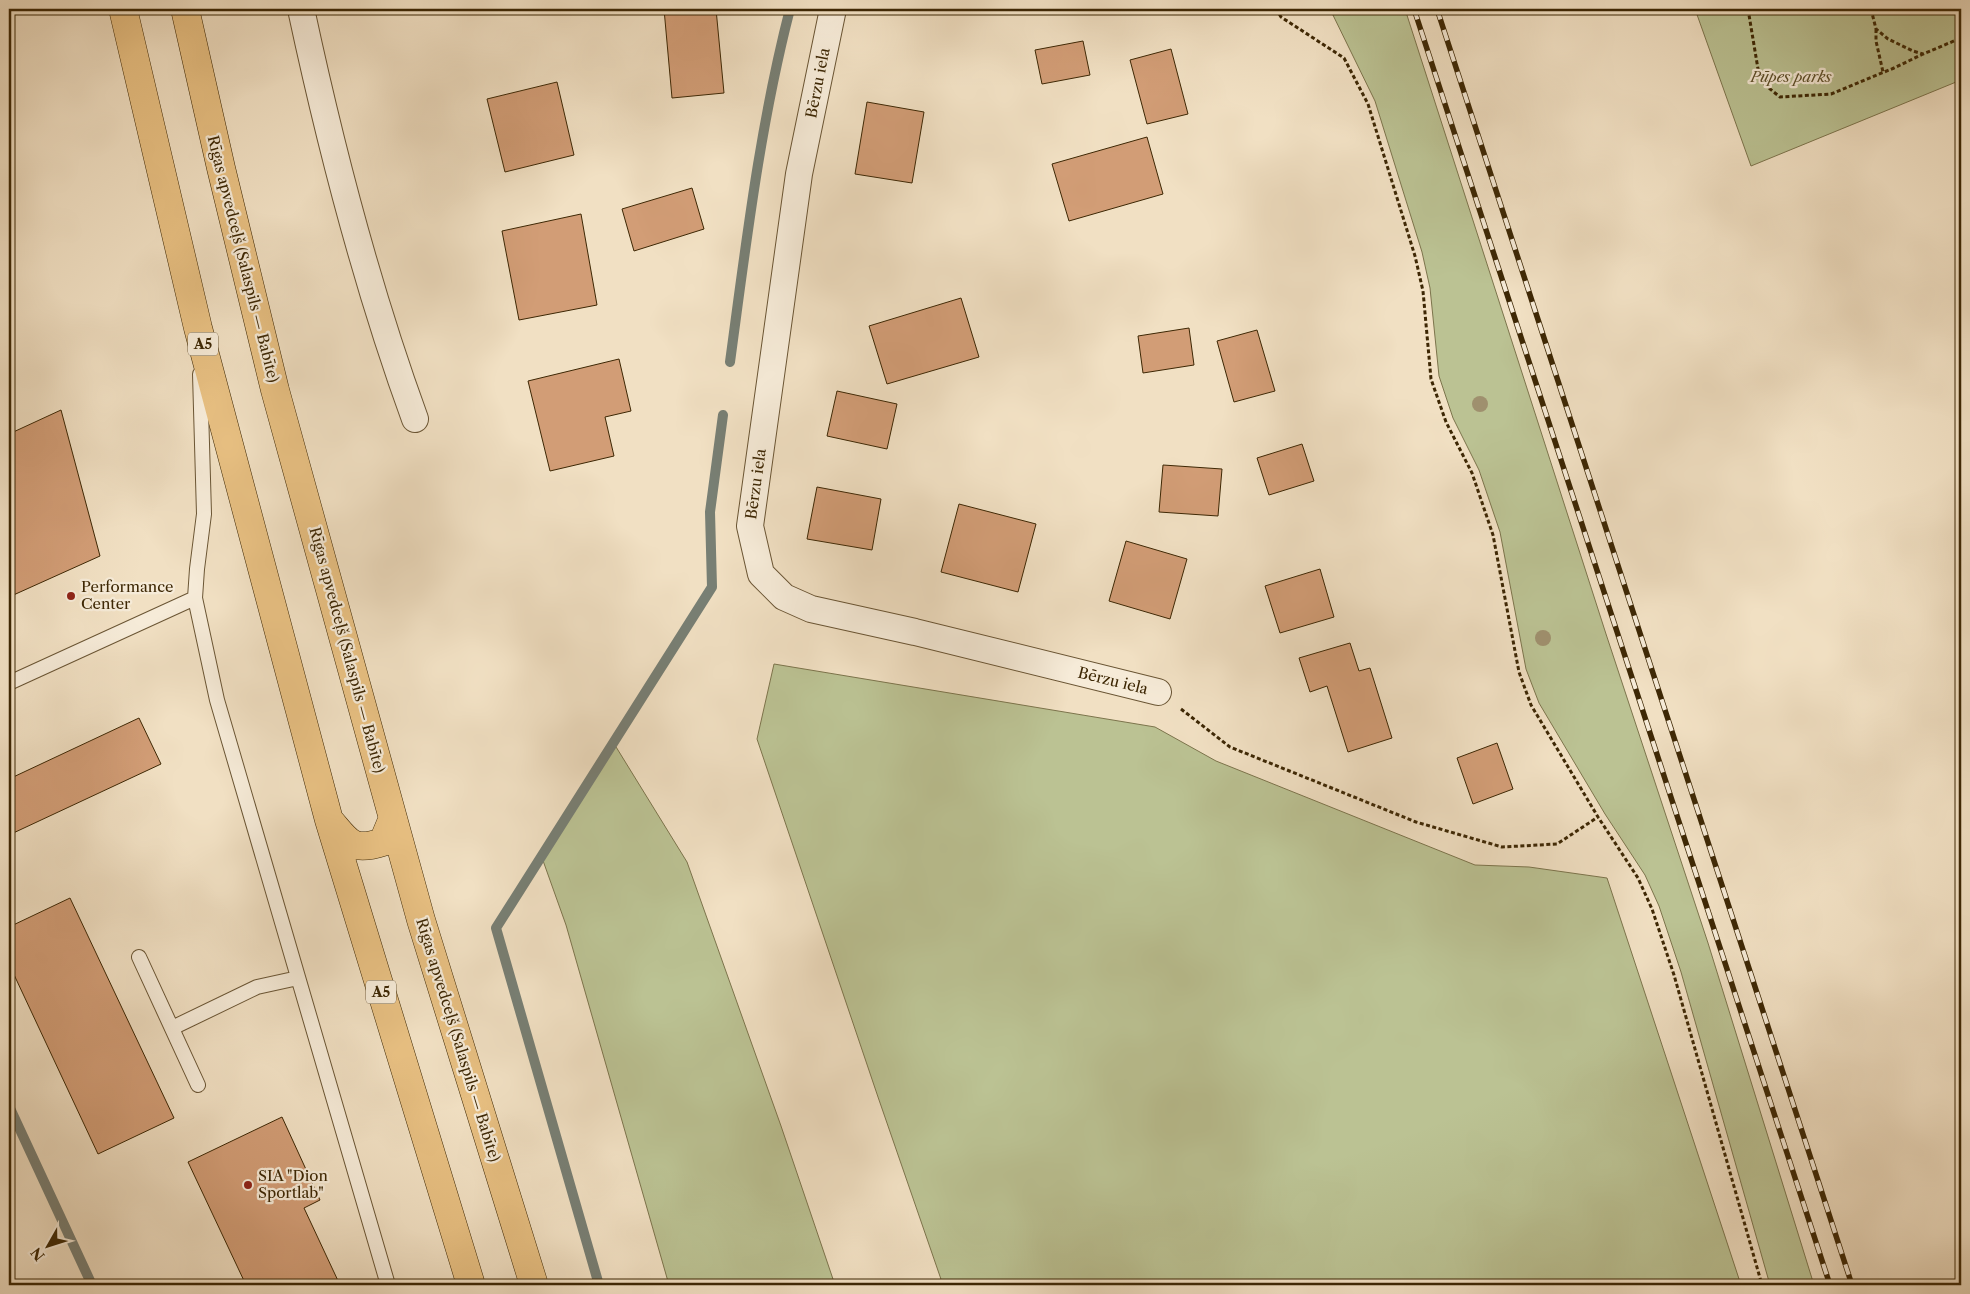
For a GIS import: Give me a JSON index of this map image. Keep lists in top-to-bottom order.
{
  "streets": {
    "highway": ["Rīgas apvedceļš (Salaspils — Babīte)", "A5"],
    "street": ["Bērzu iela"]
  },
  "parks": ["Pūpes parks"],
  "places": ["Performance Center", "SIA \"Dion Sportlab\""],
  "north": "bottom left"
}
